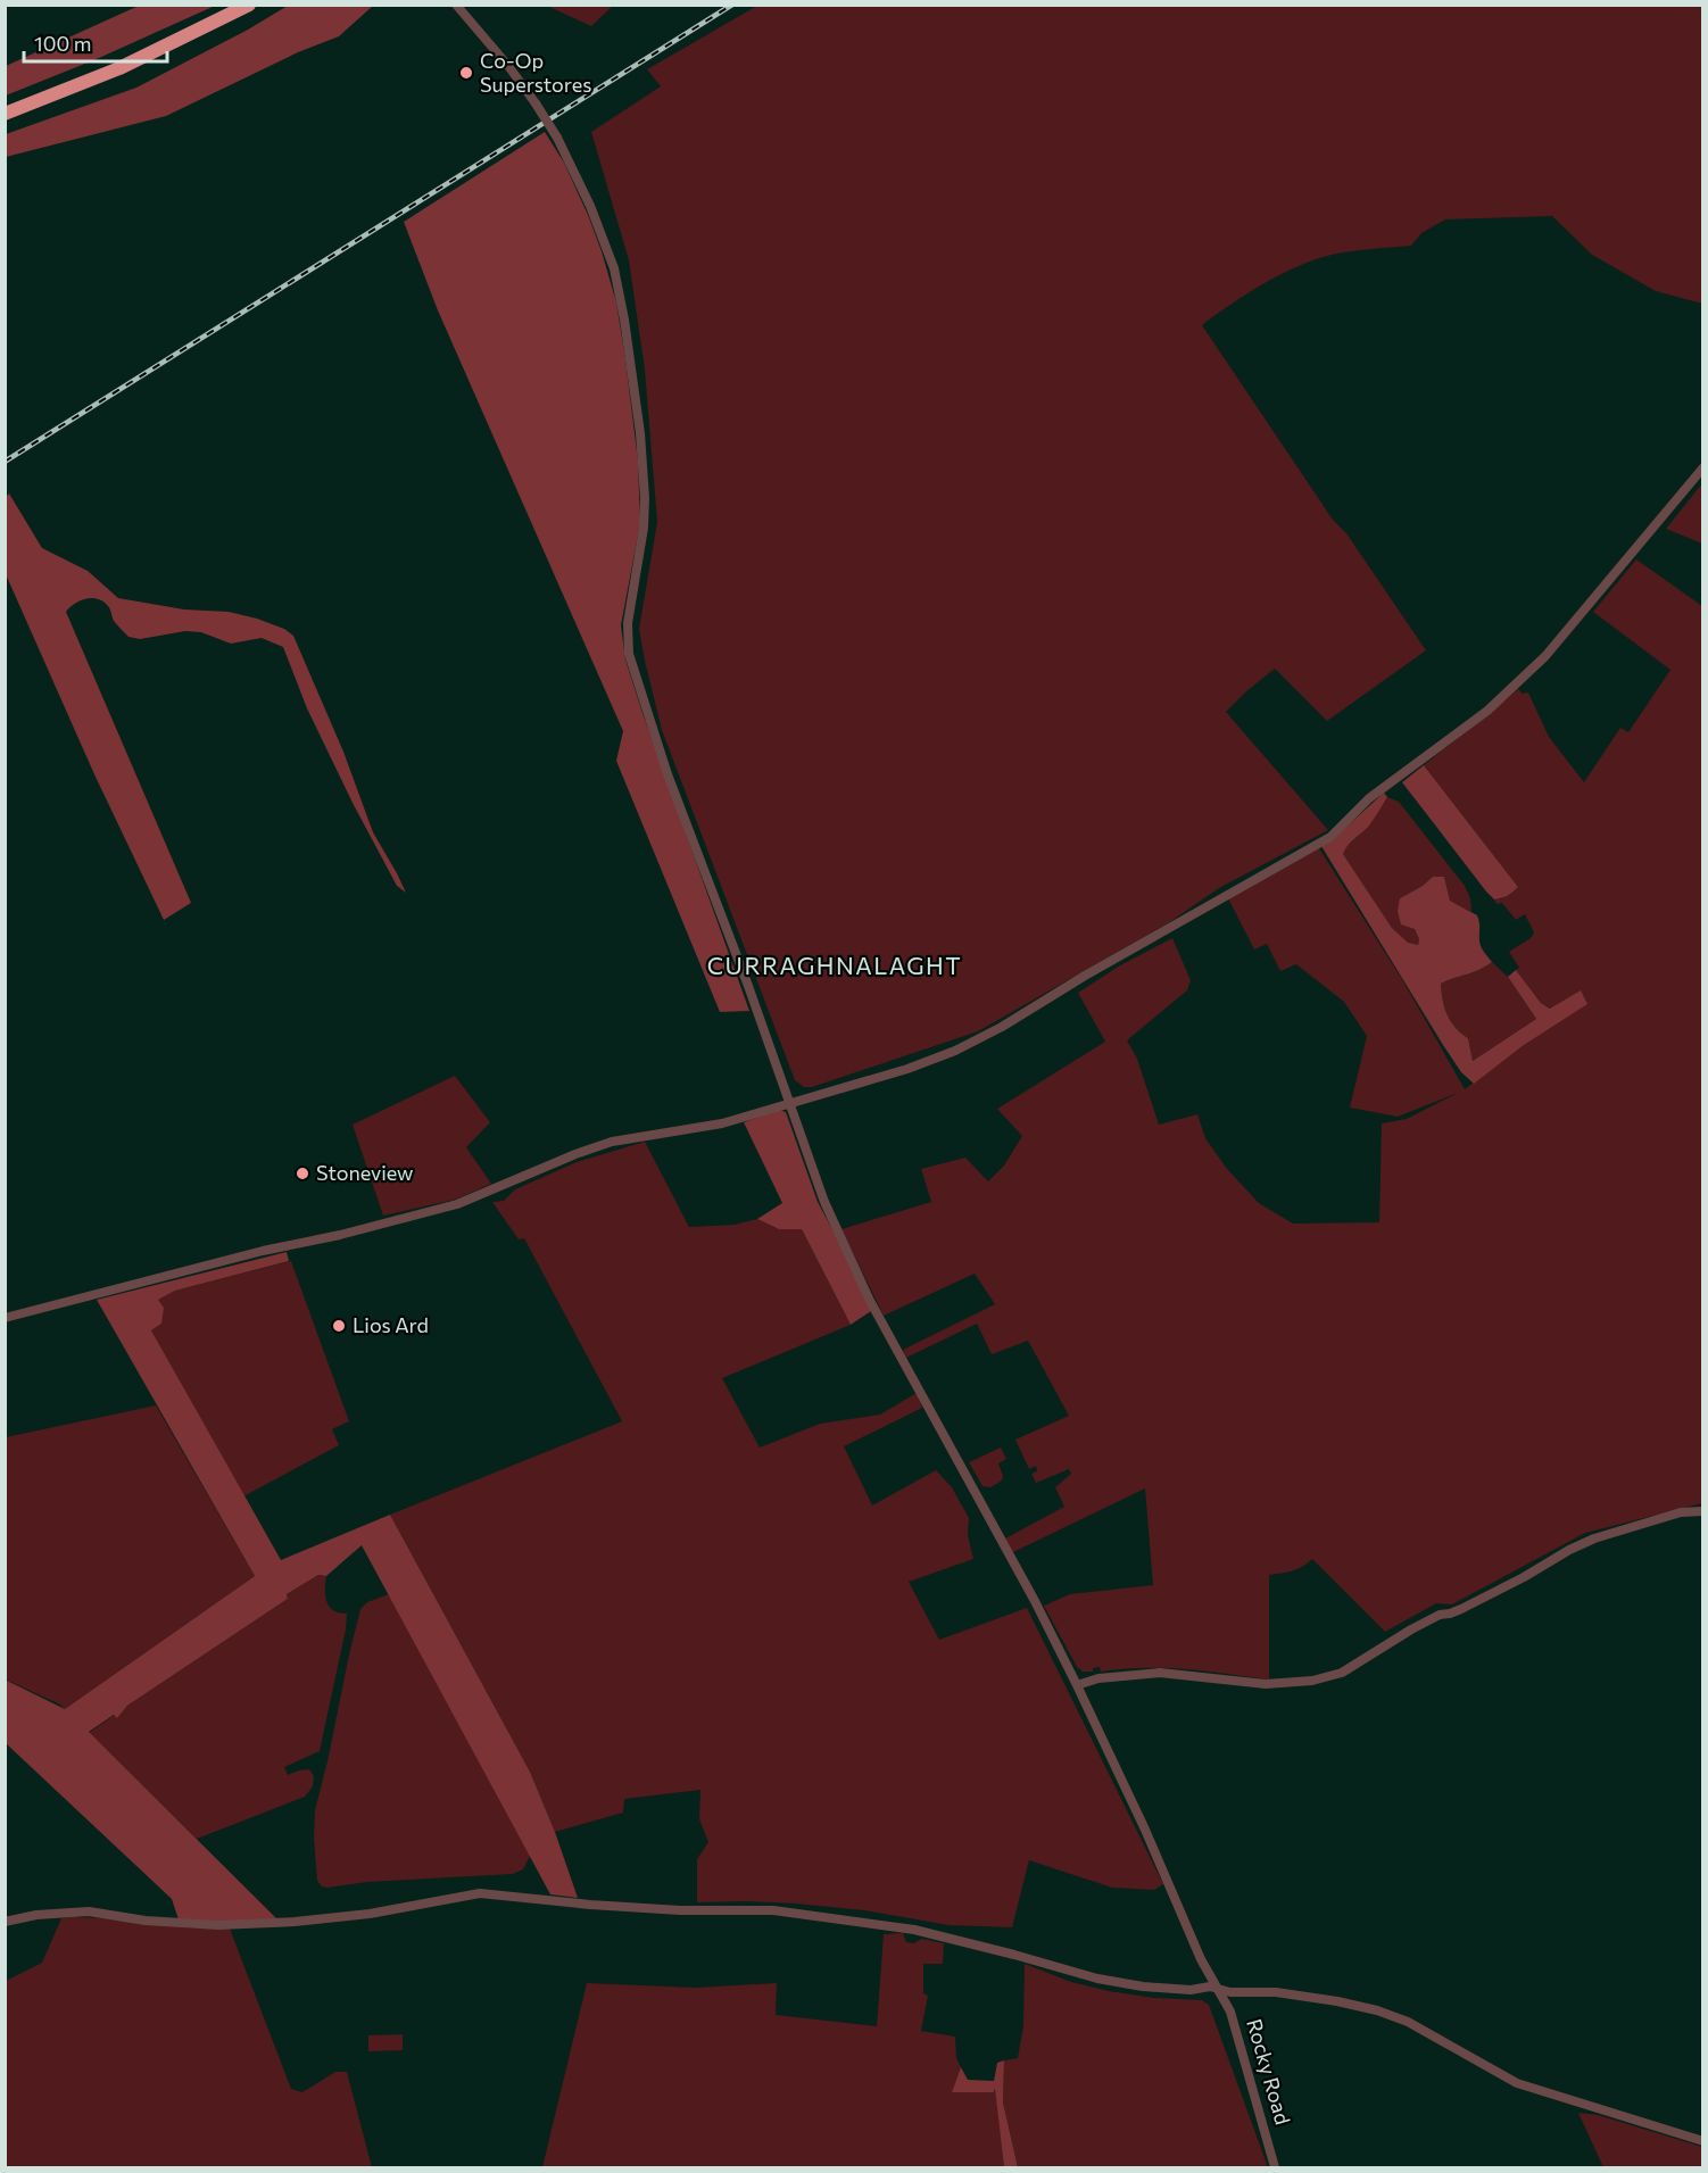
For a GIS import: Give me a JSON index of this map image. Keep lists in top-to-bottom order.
{
  "streets": {
    "street": ["Rocky Road"]
  },
  "districts": ["CURRAGHNALAGHT"],
  "places": ["Co-Op Superstores", "Stoneview", "Lios Ard"],
  "scale_bar": "100 m"
}
